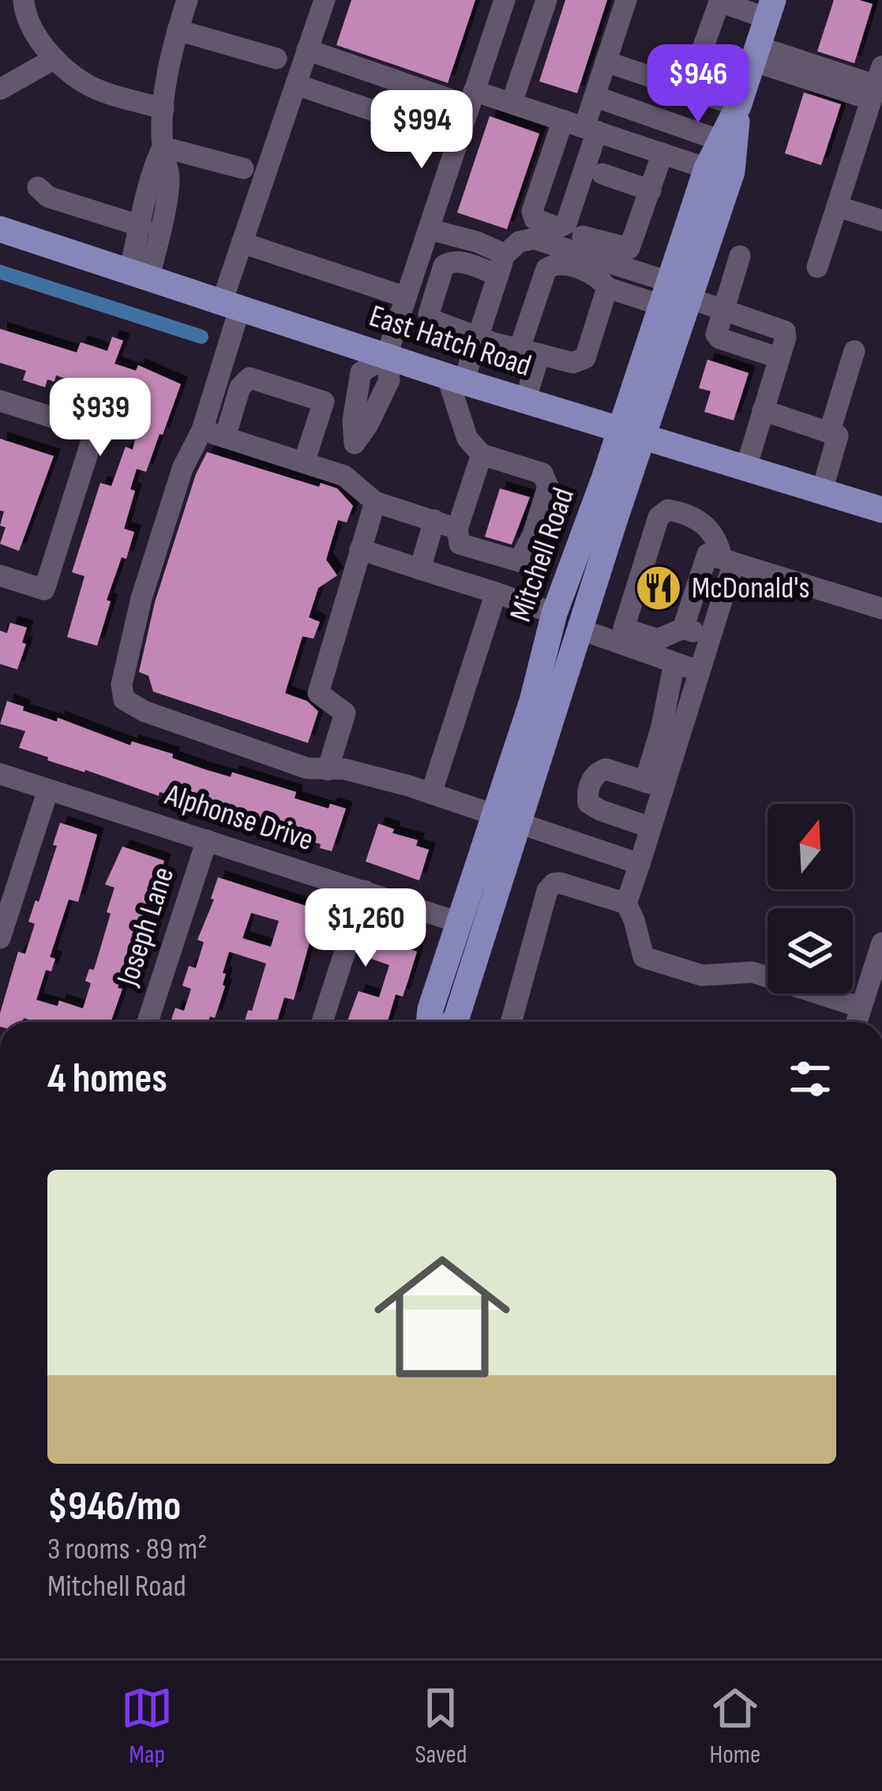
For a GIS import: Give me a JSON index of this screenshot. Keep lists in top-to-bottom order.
{
  "streets": {
    "main road": ["East Hatch Road", "Mitchell Road"],
    "street": ["Alphonse Drive", "Joseph Lane"]
  },
  "crossings": [
    ["East Hatch Road", "Mitchell Road"],
    ["Mitchell Road", "Alphonse Drive"],
    ["Alphonse Drive", "Joseph Lane"]
  ],
  "places": {
    "restaurant": ["McDonald's"]
  },
  "north": "top",
  "page": {
    "price": [
      "$946",
      "$994",
      "$939",
      "$1,260"
    ],
    "heading": "4 homes",
    "list": [
      {
        "name": "$946/mo",
        "note": "3 rooms · 89 m² · Mitchell Road"
      }
    ],
    "tabs": ["Map", "Saved", "Home"]
  }
}
